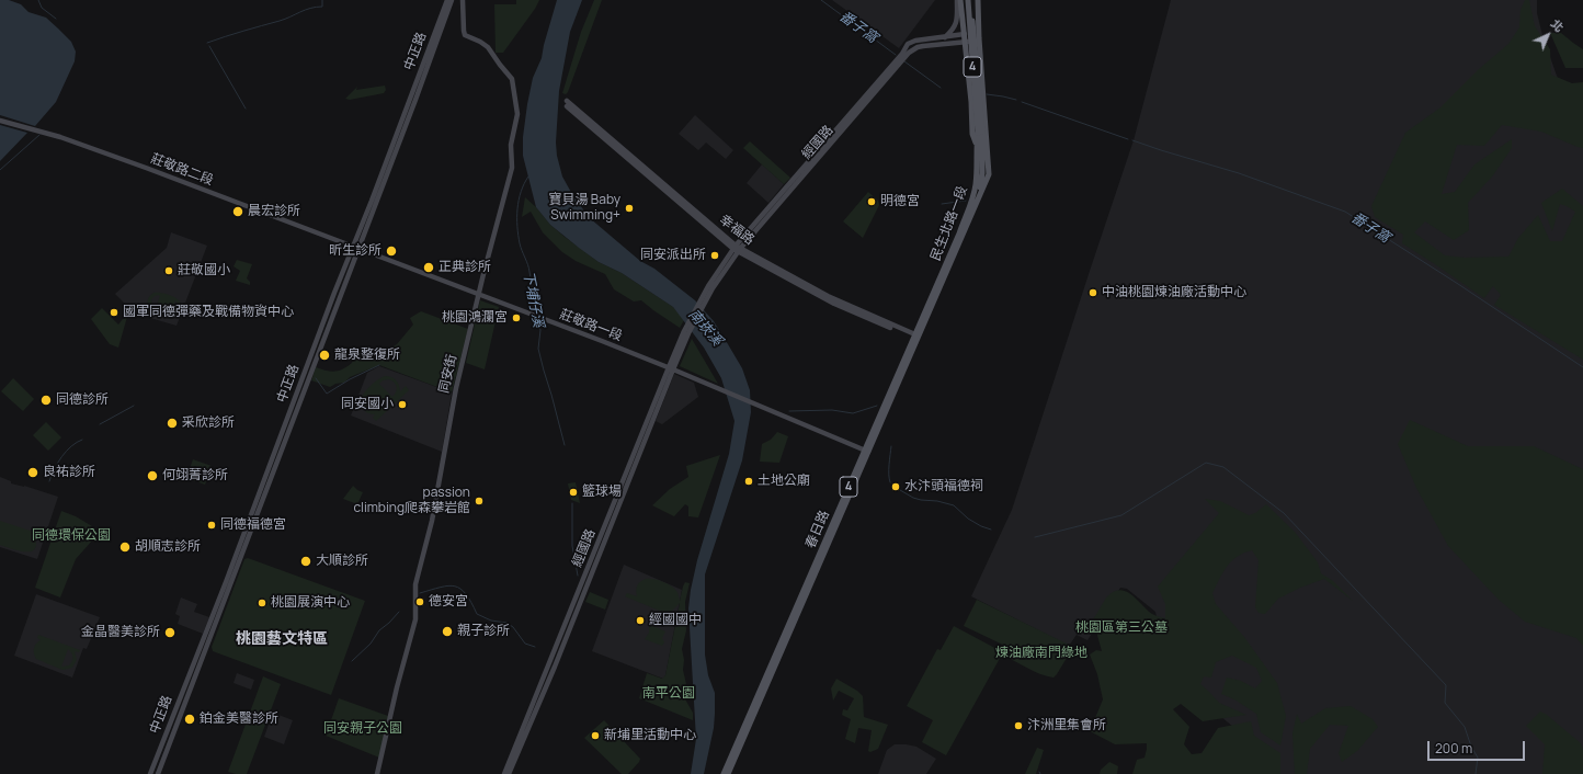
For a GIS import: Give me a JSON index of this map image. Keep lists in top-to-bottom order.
{
  "streets": {
    "main road": ["4", "民生北路一段", "春日路"],
    "street": [
      "中正路",
      "經國路",
      "莊敬路二段",
      "幸福路",
      "莊敬路一段",
      "同安街"
    ]
  },
  "crossings": [
    ["中正路", "莊敬路二段"],
    ["中正路", "莊敬路一段"],
    ["4", "經國路"],
    ["4", "民生北路一段"],
    ["4", "春日路"],
    ["經國路", "幸福路"],
    ["經國路", "莊敬路一段"],
    ["莊敬路二段", "莊敬路一段"],
    ["民生北路一段", "春日路"],
    ["幸福路", "春日路"],
    ["莊敬路一段", "同安街"],
    ["莊敬路一段", "春日路"]
  ],
  "districts": ["桃園藝文特區"],
  "water": ["番子窩", "下埔仔溪", "南崁溪"],
  "parks": [
    "同德環保公園",
    "桃園區第三公墓",
    "煉油廠南門綠地",
    "南平公園",
    "同安親子公園"
  ],
  "places": [
    "明德宮",
    "寶貝湯 Baby Swimming+",
    "晨宏診所",
    "昕生診所",
    "同安派出所",
    "正典診所",
    "莊敬國小",
    "中油桃園煉油廠活動中心",
    "國軍同德彈藥及戰備物資中心",
    "桃園鴻瀾宮",
    "龍泉整復所",
    "同德診所",
    "同安國小",
    "采欣診所",
    "良祐診所",
    "何翊菁診所",
    "土地公廟",
    "水汴頭福德祠",
    "籃球場",
    "passion climbing爬森攀岩館",
    "同德福德宮",
    "胡順志診所",
    "大順診所",
    "德安宮",
    "桃園展演中心",
    "經國國中",
    "親子診所",
    "金晶醫美診所",
    "鉑金美醫診所",
    "汴洲里集會所",
    "新埔里活動中心"
  ],
  "scale_bar": "200 m",
  "north": "top right"
}
